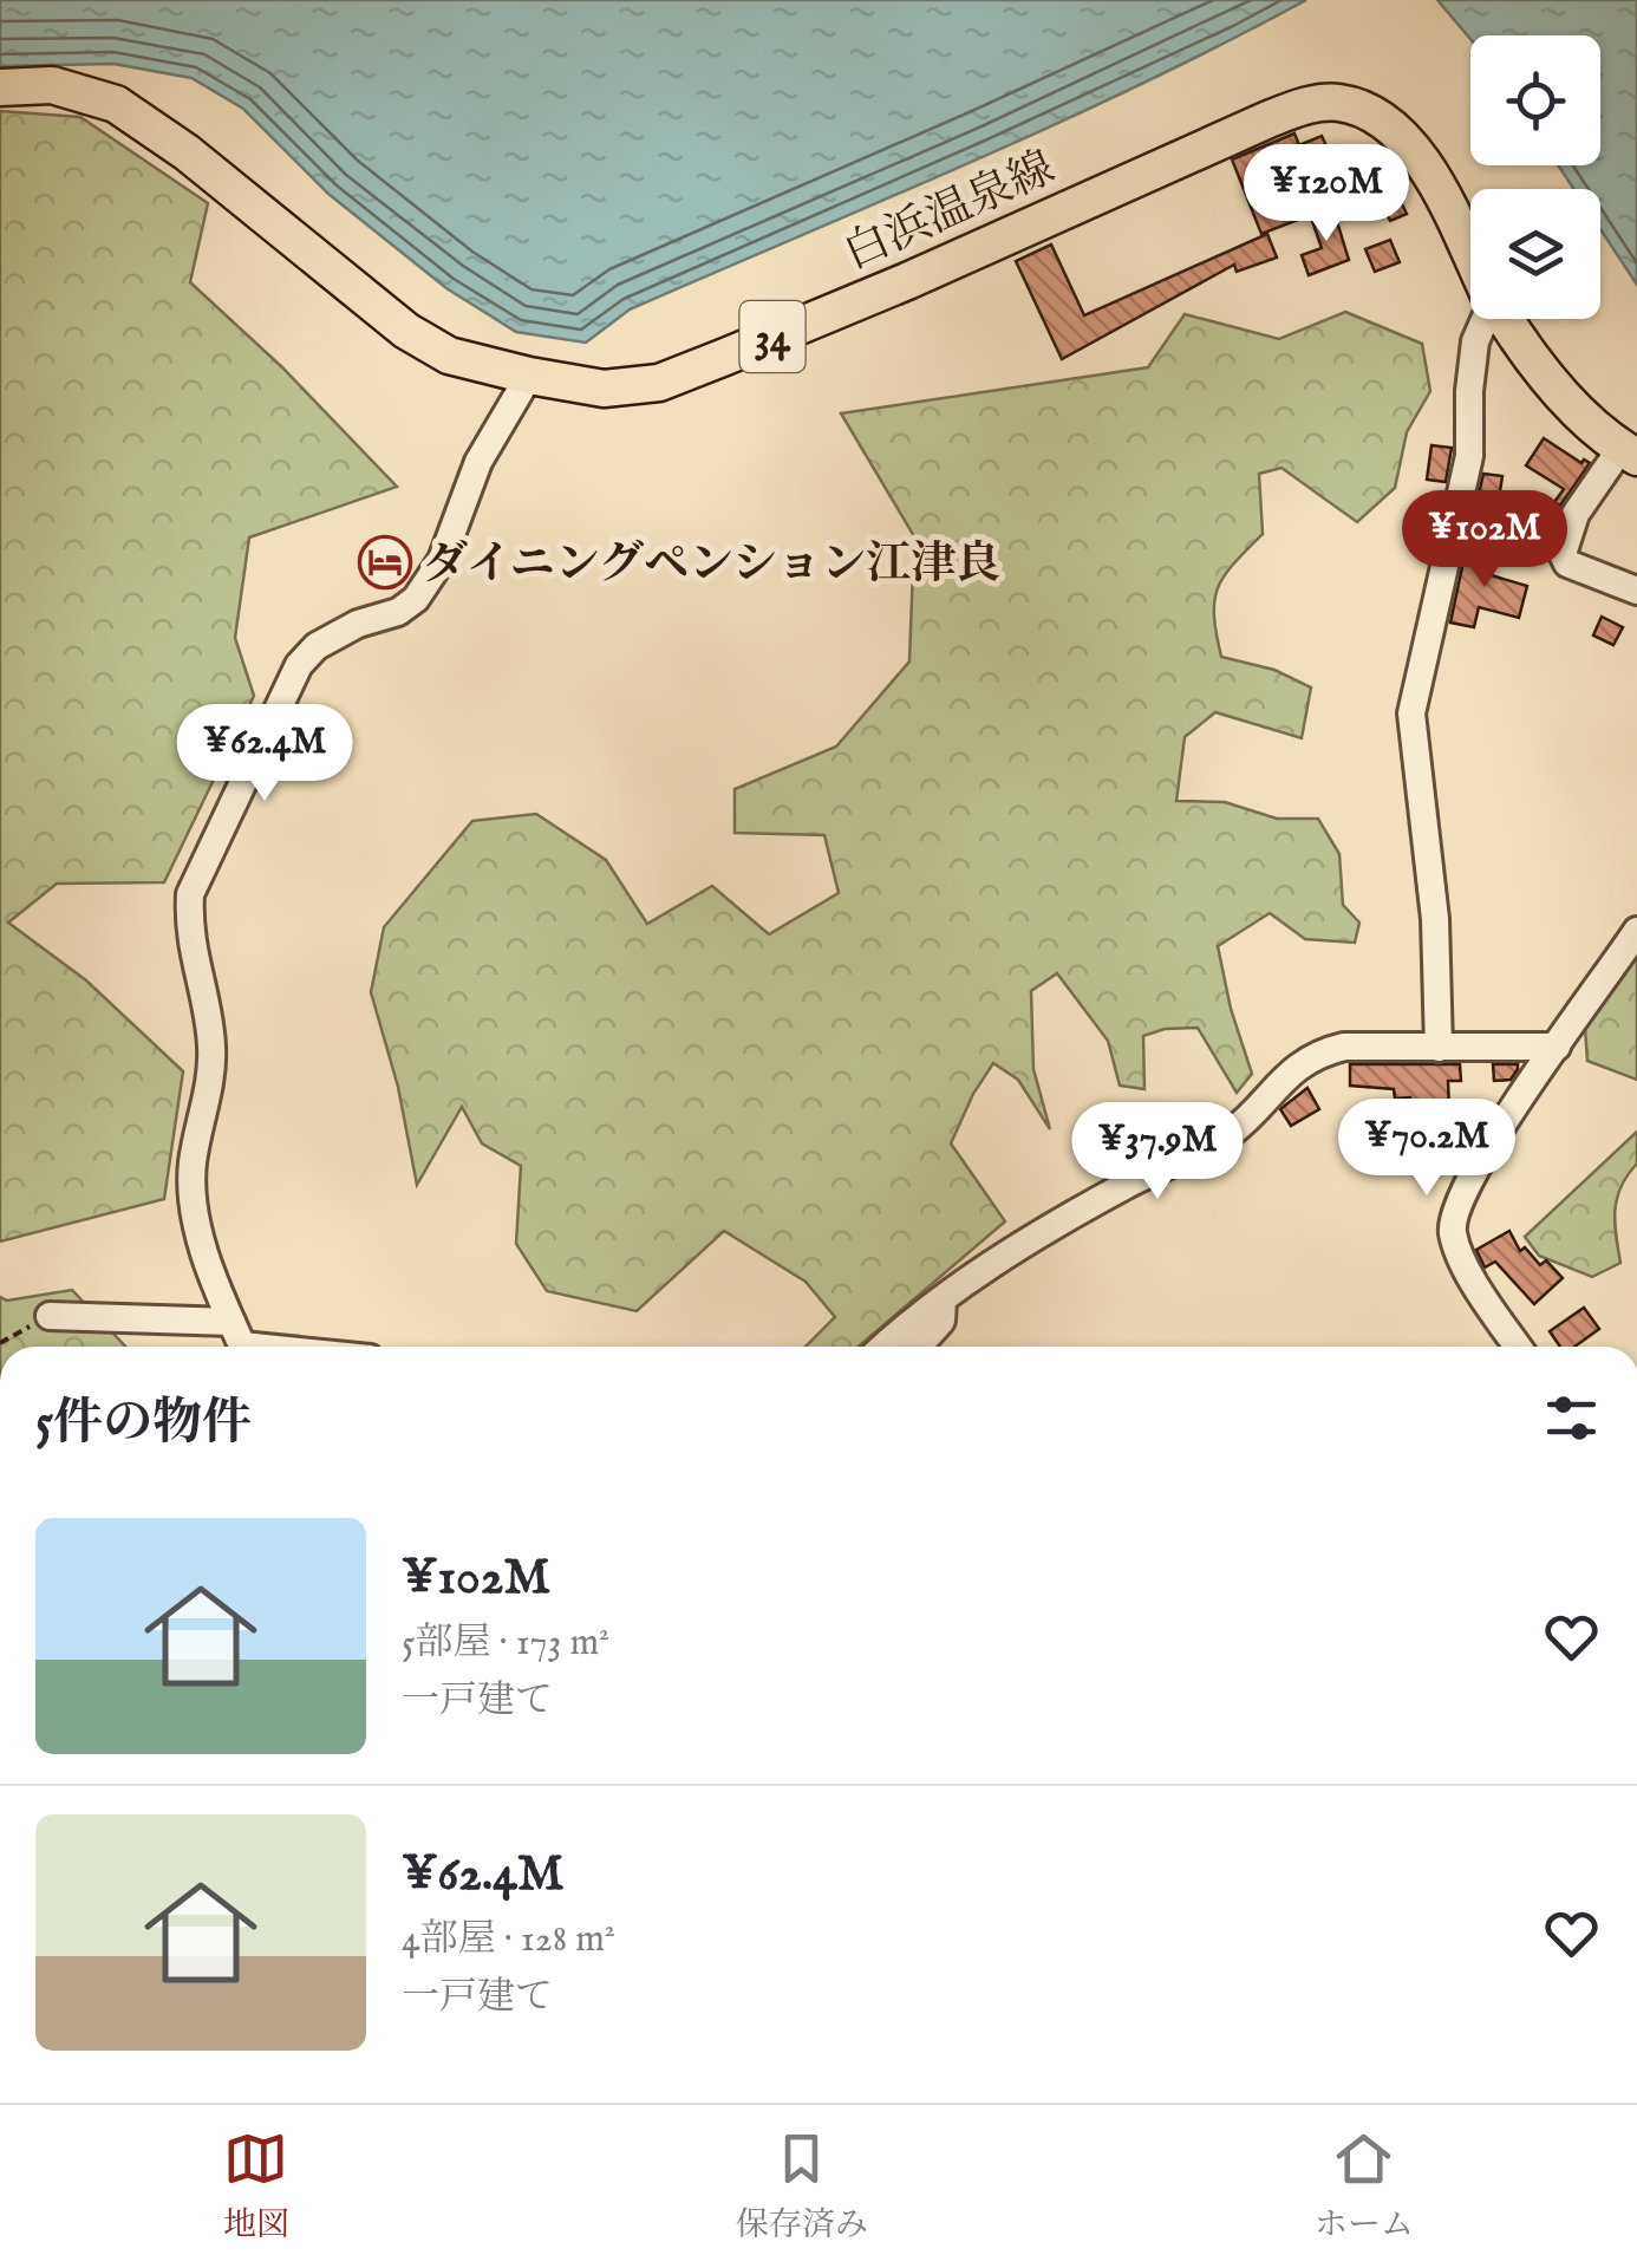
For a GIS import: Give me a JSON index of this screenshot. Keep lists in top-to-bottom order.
{
  "streets": {
    "main road": ["白浜温泉線", "34"]
  },
  "places": {
    "hotel": ["ダイニングペンション江津良"]
  },
  "page": {
    "price": [
      "¥120M",
      "¥102M",
      "¥62.4M",
      "¥70.2M",
      "¥37.9M"
    ],
    "heading": "5件の物件",
    "list": [
      {
        "name": "¥102M",
        "note": "5部屋 · 173 m² · 一戸建て"
      },
      {
        "name": "¥62.4M",
        "note": "4部屋 · 128 m² · 一戸建て"
      }
    ],
    "tabs": ["地図", "保存済み", "ホーム"]
  }
}
